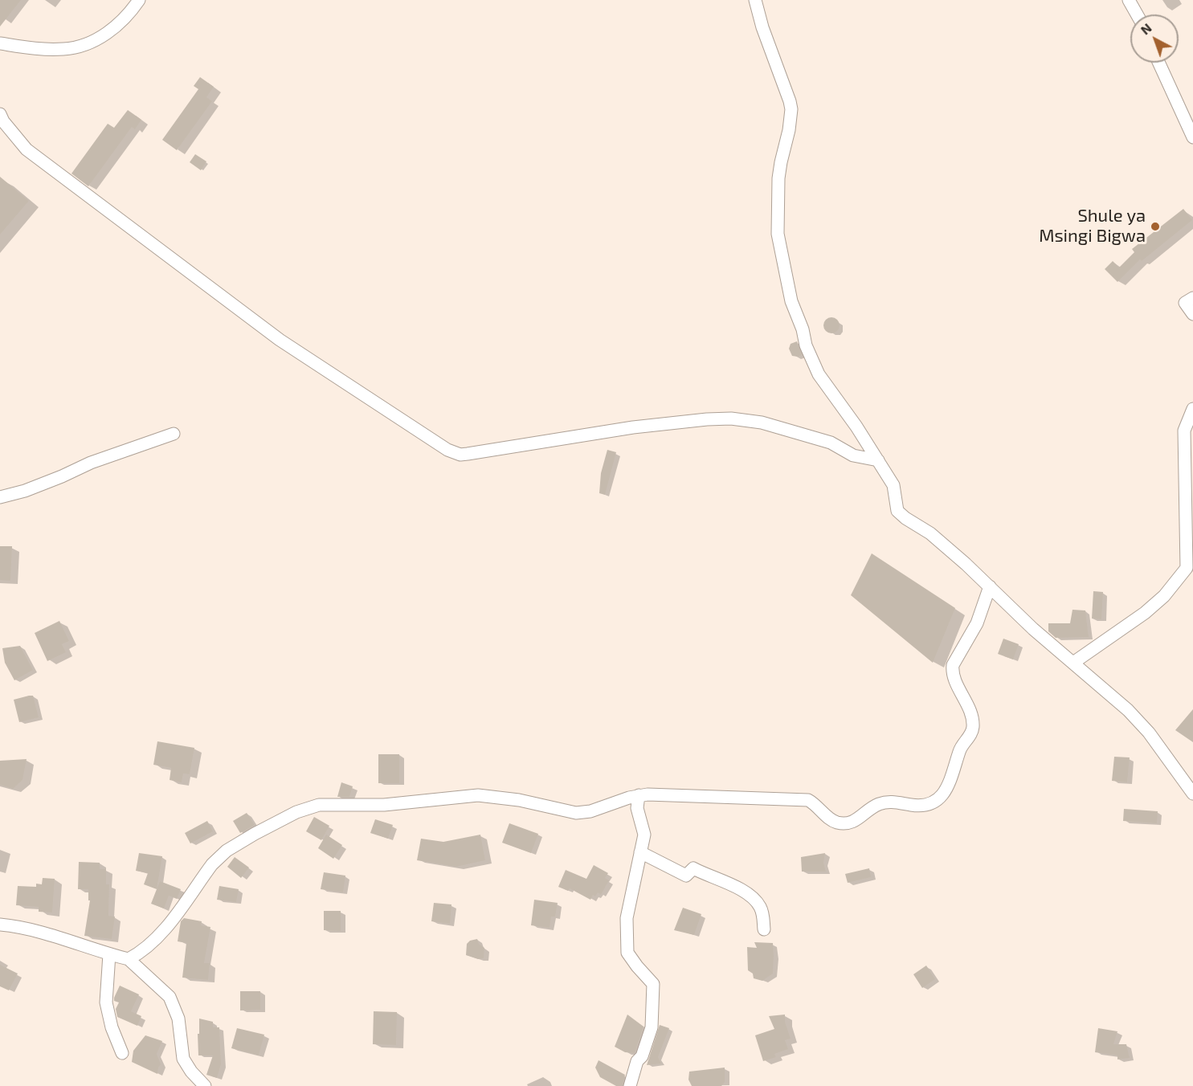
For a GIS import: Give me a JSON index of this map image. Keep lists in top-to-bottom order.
{
  "places": ["Shule ya Msingi Bigwa"],
  "north": "top left"
}
